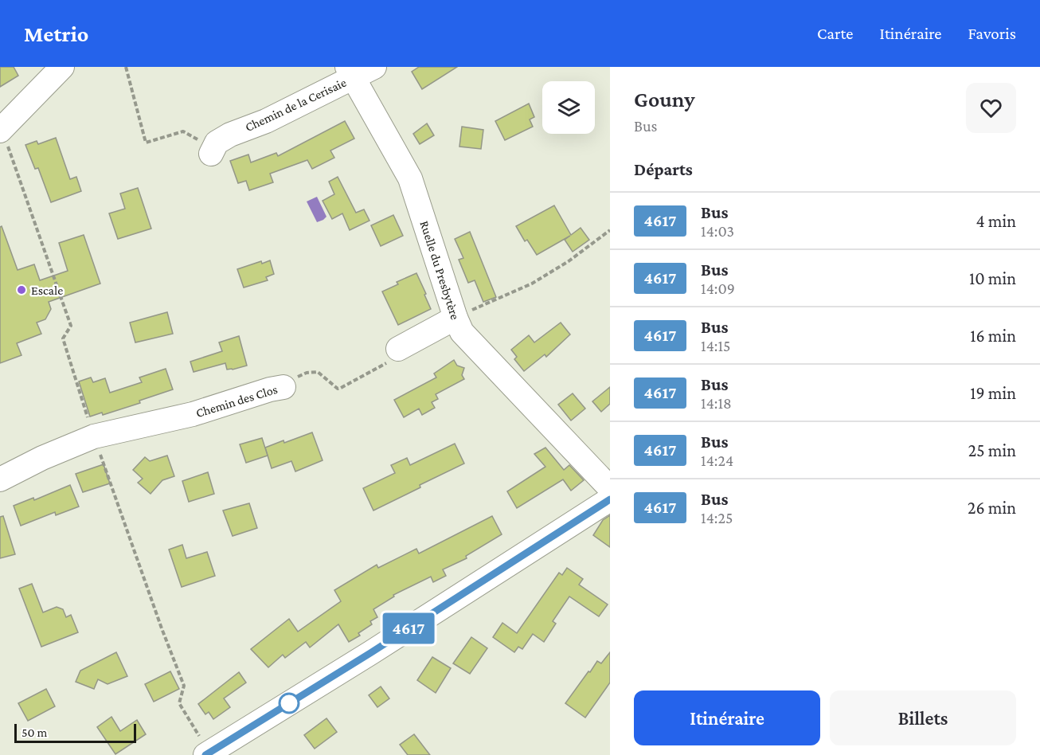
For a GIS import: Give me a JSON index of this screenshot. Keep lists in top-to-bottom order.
{
  "streets": {
    "street": ["Chemin de la Cerisaie", "Ruelle du Presbytère", "Chemin des Clos"]
  },
  "crossings": [
    ["Chemin de la Cerisaie", "Ruelle du Presbytère"]
  ],
  "places": ["Escale"],
  "lines": ["bus line 4617"],
  "scale_bar": "50 m",
  "page": {
    "header": "Metrio",
    "nav": ["Carte", "Itinéraire", "Favoris"],
    "on_map": "4617",
    "heading": [
      ["Gouny", "Bus"],
      "Départs"
    ],
    "list": [
      {
        "mark": "4617",
        "name": "Bus",
        "note": "14:03",
        "value": "4 min"
      },
      {
        "mark": "4617",
        "name": "Bus",
        "note": "14:09",
        "value": "10 min"
      },
      {
        "mark": "4617",
        "name": "Bus",
        "note": "14:15",
        "value": "16 min"
      },
      {
        "mark": "4617",
        "name": "Bus",
        "note": "14:18",
        "value": "19 min"
      },
      {
        "mark": "4617",
        "name": "Bus",
        "note": "14:24",
        "value": "25 min"
      },
      {
        "mark": "4617",
        "name": "Bus",
        "note": "14:25",
        "value": "26 min"
      }
    ],
    "buttons": ["Itinéraire", "Billets"],
    "scale": "50 m"
  }
}
